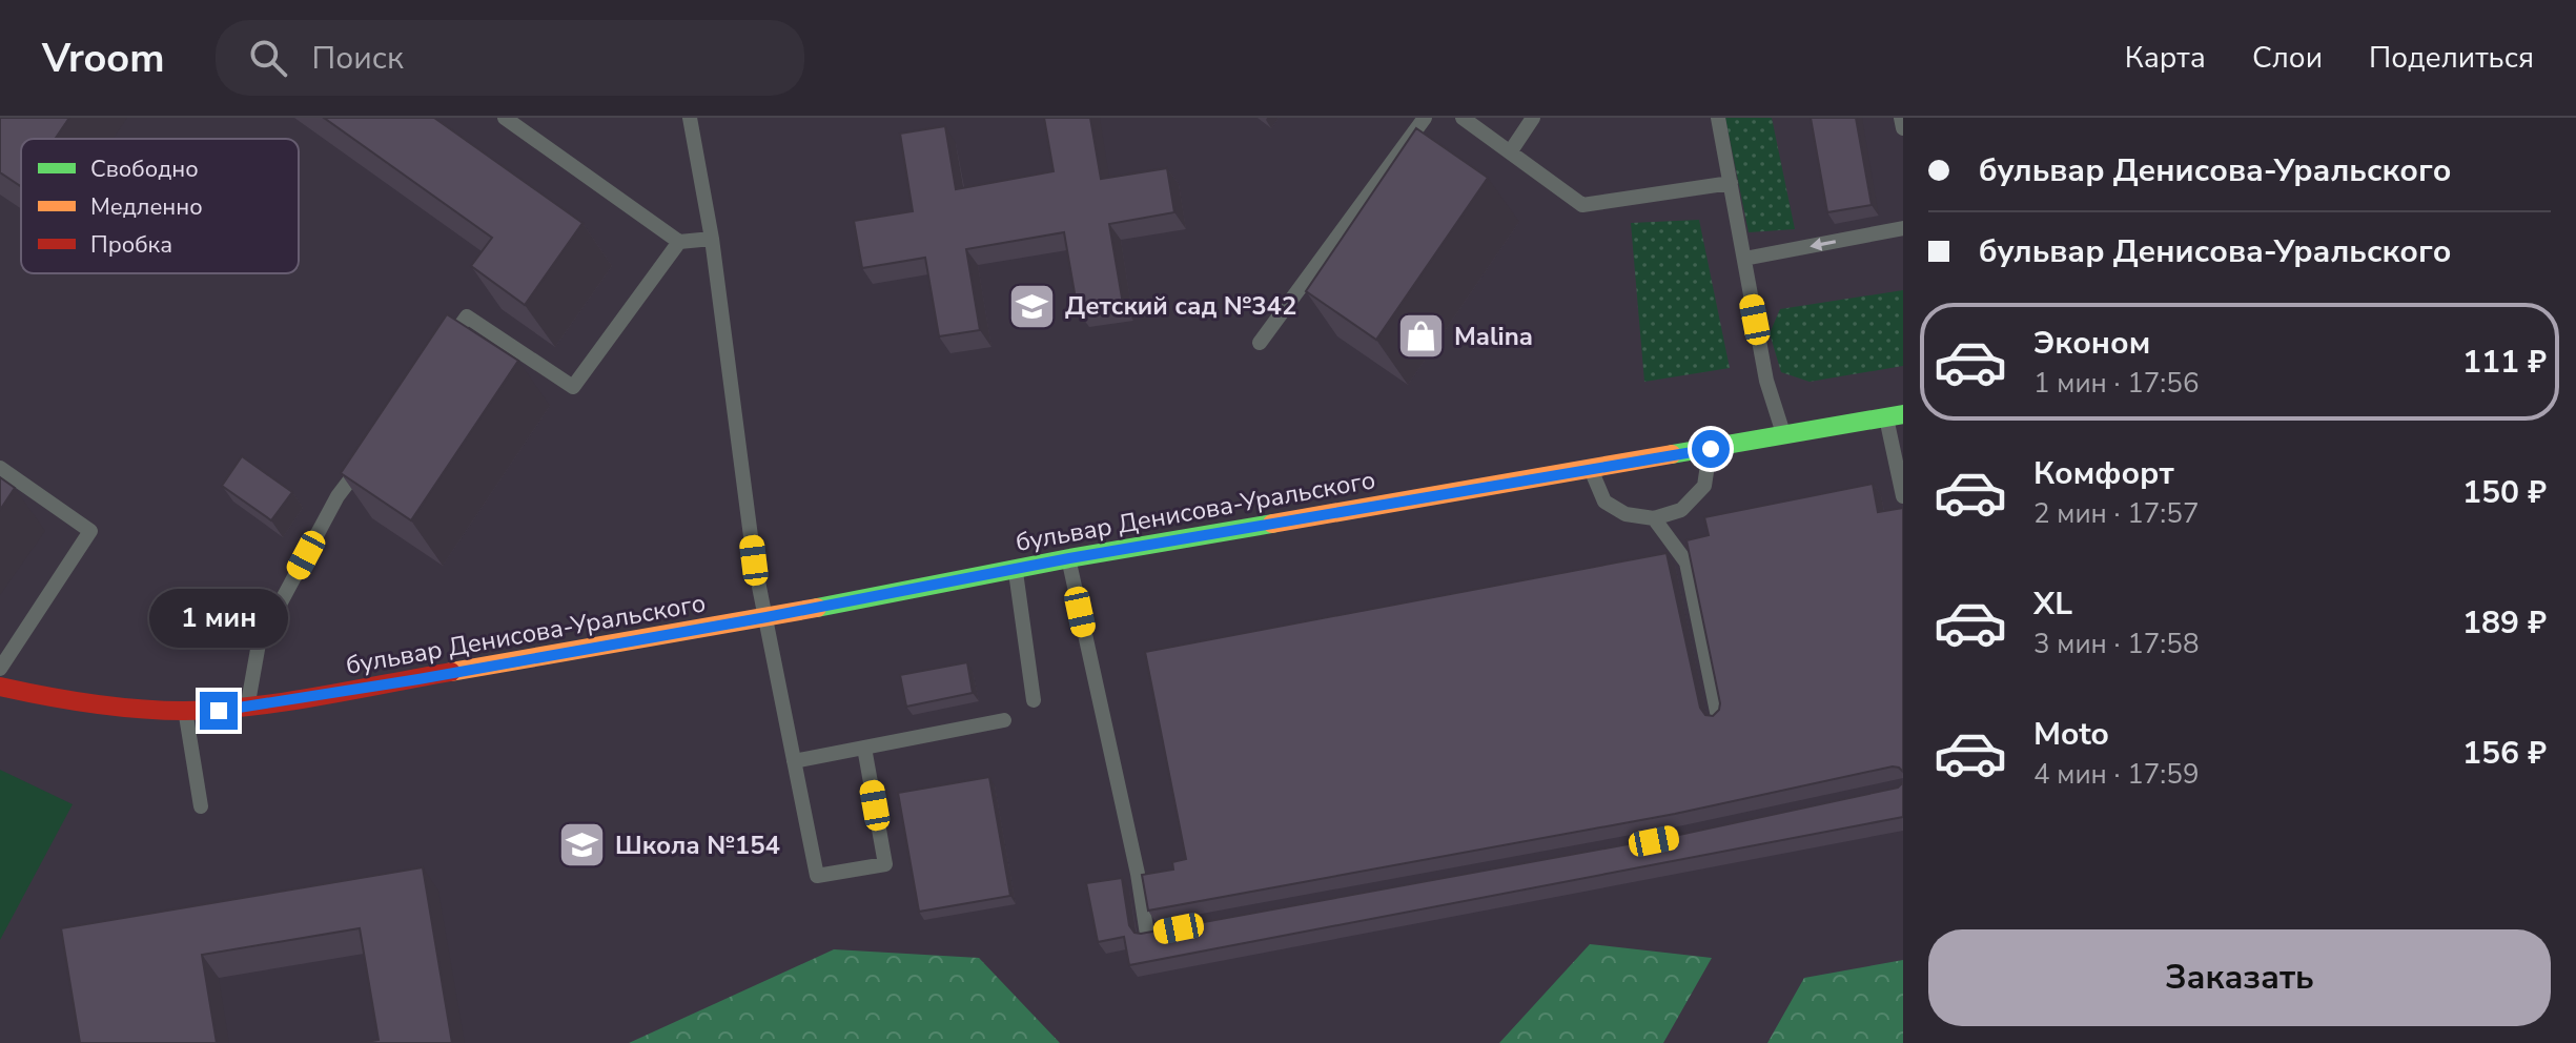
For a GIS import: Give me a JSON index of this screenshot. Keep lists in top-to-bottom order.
{
  "streets": {
    "street": ["бульвар Денисова-Уральского"]
  },
  "places": {
    "school or university": ["Детский сад №342", "Школа №154"],
    "shop": ["Malina"]
  },
  "legend": ["Свободно", "Медленно", "Пробка"],
  "page": {
    "header": "Vroom",
    "search": "Поиск",
    "nav": ["Карта", "Слои", "Поделиться"],
    "banner": ["бульвар Денисова-Уральского", "бульвар Денисова-Уральского"],
    "list": [
      {
        "name": "Эконом",
        "note": "1 мин · 17:56",
        "value": "111 ₽"
      },
      {
        "name": "Комфорт",
        "note": "2 мин · 17:57",
        "value": "150 ₽"
      },
      {
        "name": "XL",
        "note": "3 мин · 17:58",
        "value": "189 ₽"
      },
      {
        "name": "Moto",
        "note": "4 мин · 17:59",
        "value": "156 ₽"
      }
    ],
    "bubble": "1 мин",
    "buttons": "Заказать"
  }
}
